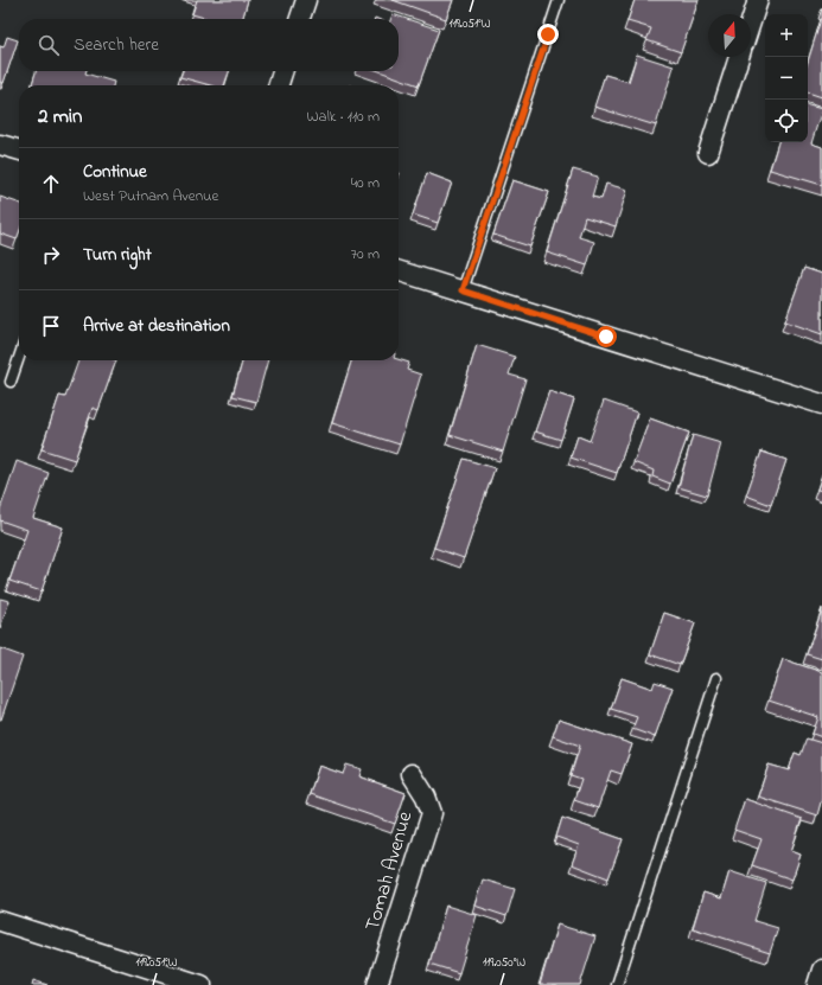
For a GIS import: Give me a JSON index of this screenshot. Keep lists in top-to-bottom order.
{
  "streets": {
    "street": ["Tomah Avenue"]
  },
  "north": "top",
  "page": {
    "map_buttons": ["+", "−"],
    "search": "Search here",
    "heading": ["2 min", "Walk · 110 m"],
    "list": [
      ["Continue", "West Putnam Avenue", "40 m"],
      ["Turn right", "70 m"],
      "Arrive at destination"
    ]
  },
  "coordinates": ["119.051°W", "119.050°W"]
}
